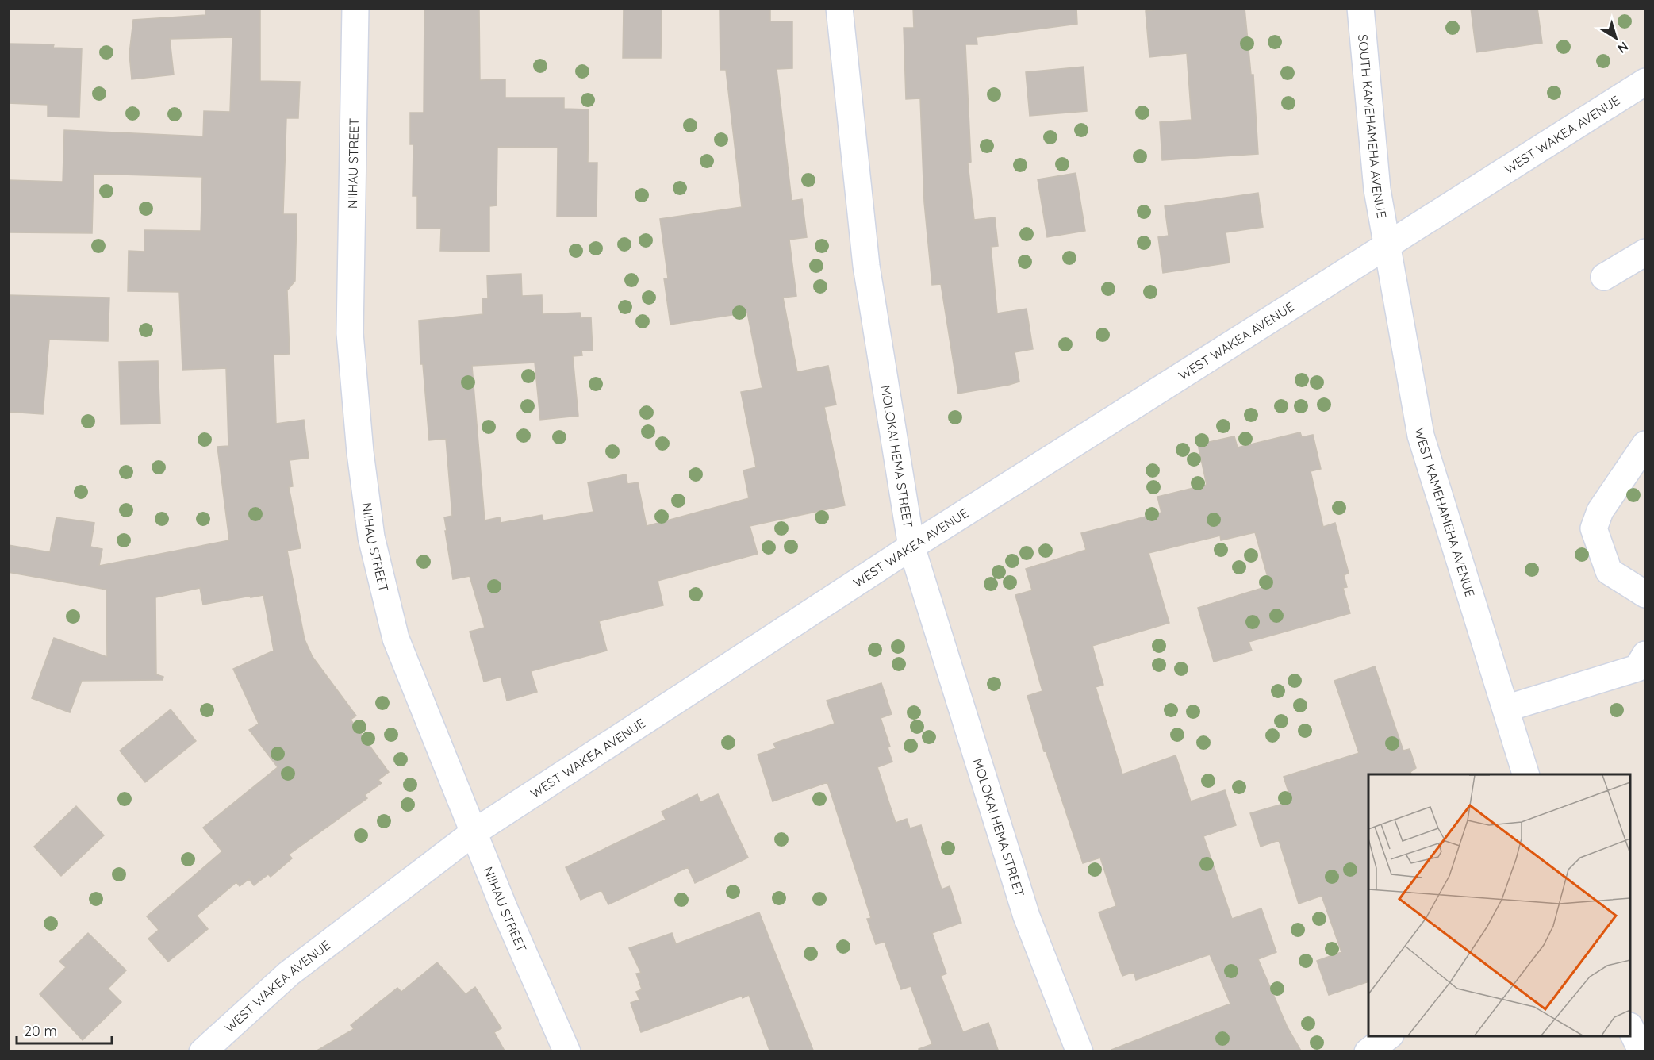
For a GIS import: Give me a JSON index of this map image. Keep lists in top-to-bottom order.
{
  "streets": {
    "street": [
      "SOUTH KAMEHAMEHA AVENUE",
      "WEST WAKEA AVENUE",
      "NIIHAU STREET",
      "MOLOKAI HEMA STREET",
      "WEST KAMEHAMEHA AVENUE"
    ]
  },
  "crossings": [
    ["SOUTH KAMEHAMEHA AVENUE", "WEST WAKEA AVENUE"],
    ["SOUTH KAMEHAMEHA AVENUE", "WEST KAMEHAMEHA AVENUE"],
    ["WEST WAKEA AVENUE", "NIIHAU STREET"],
    ["WEST WAKEA AVENUE", "MOLOKAI HEMA STREET"],
    ["WEST WAKEA AVENUE", "WEST KAMEHAMEHA AVENUE"]
  ],
  "scale_bar": "20 m",
  "north": "bottom right"
}
